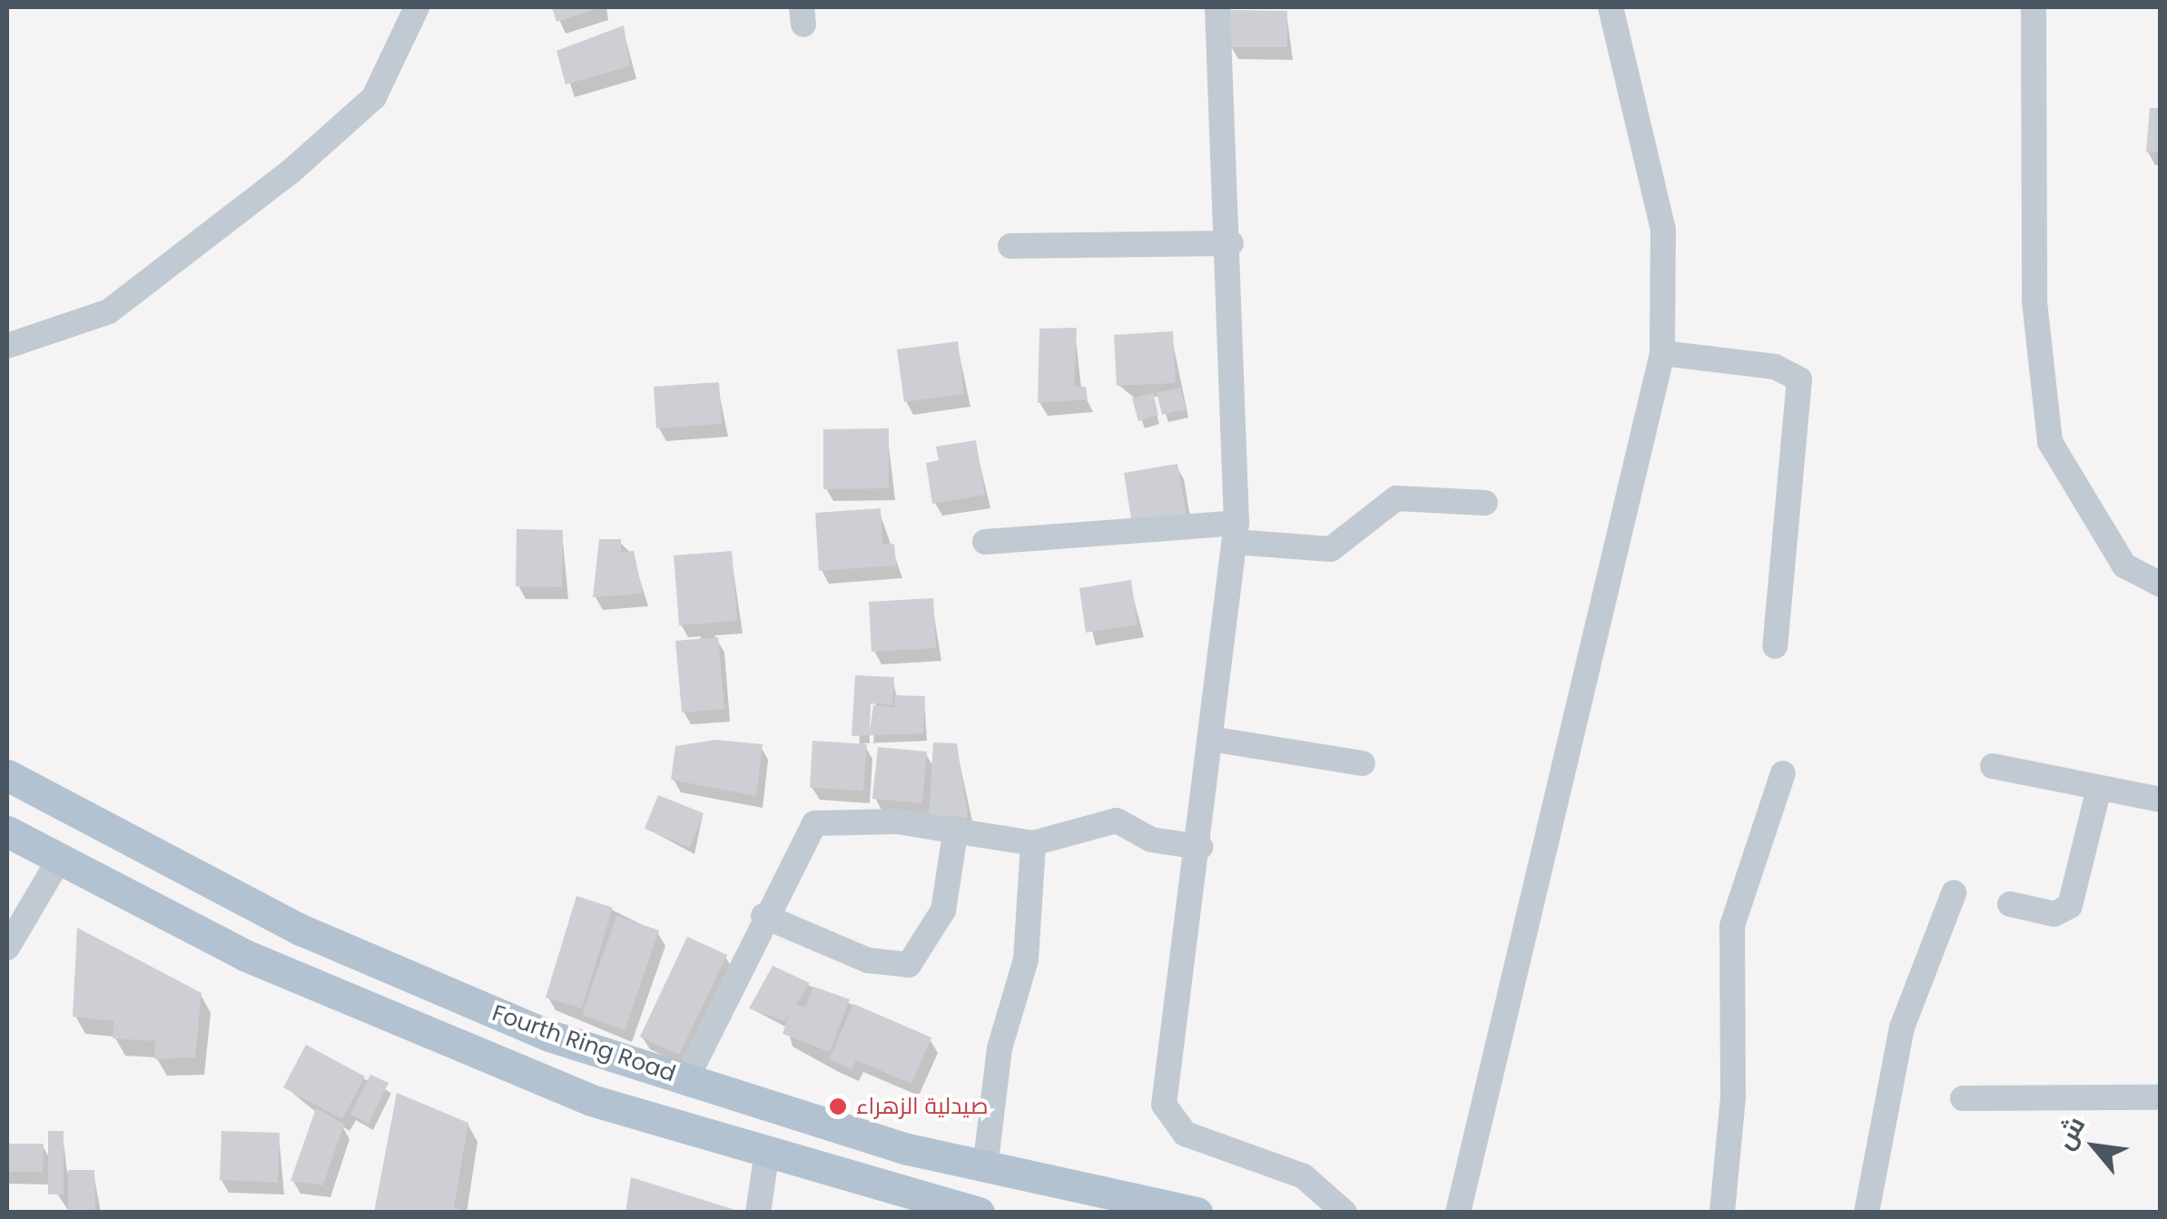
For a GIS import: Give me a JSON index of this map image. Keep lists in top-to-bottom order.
{
  "streets": {
    "main road": ["Fourth Ring Road"]
  },
  "places": ["صيدلية الزهراء"],
  "north": "top left"
}
